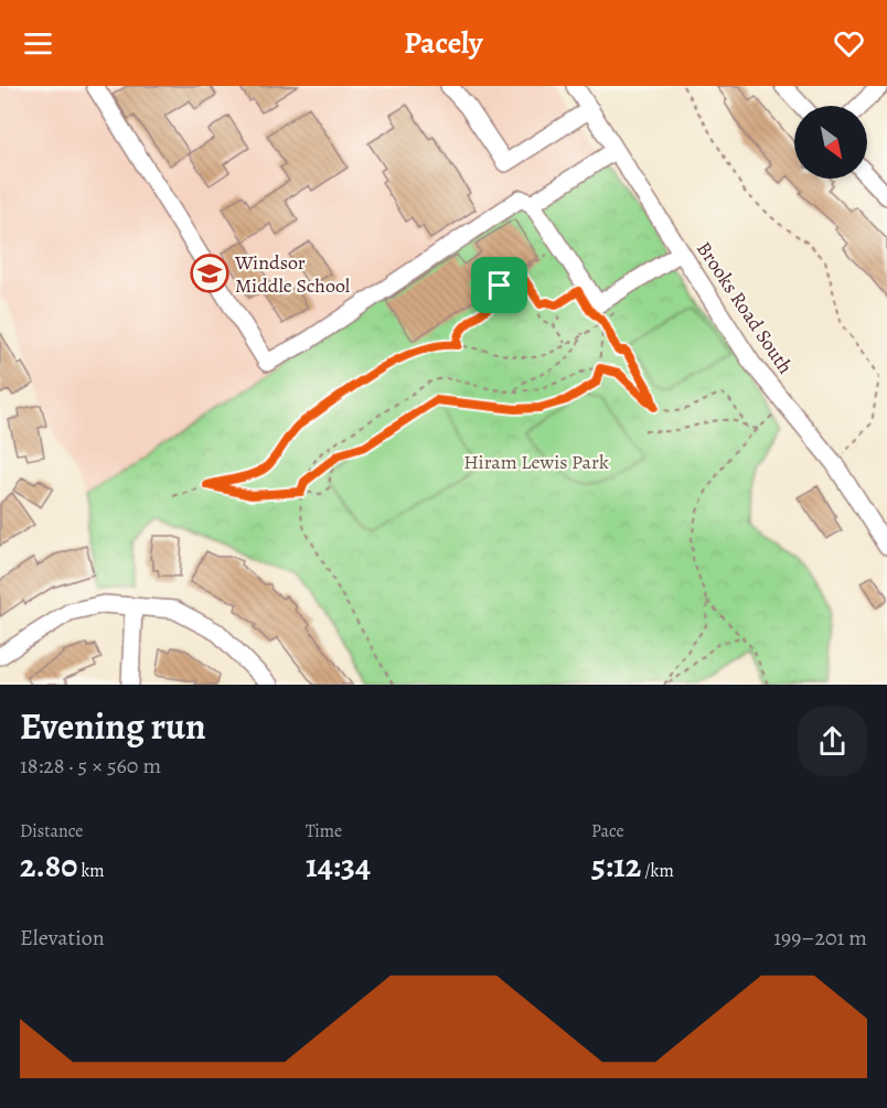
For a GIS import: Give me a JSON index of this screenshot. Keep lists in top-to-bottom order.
{
  "streets": {
    "street": ["Brooks Road South"]
  },
  "parks": ["Hiram Lewis Park"],
  "places": {
    "school or university": ["Windsor Middle School"]
  },
  "north": "bottom right",
  "page": {
    "header": "Pacely",
    "heading": ["Evening run", "18:28 · 5 × 560 m"],
    "stats": [
      ["Distance", "2.80 km"],
      ["Time", "14:34"],
      ["Pace", "5:12 /km"]
    ],
    "chart": ["Elevation", "199–201 m"]
  }
}
